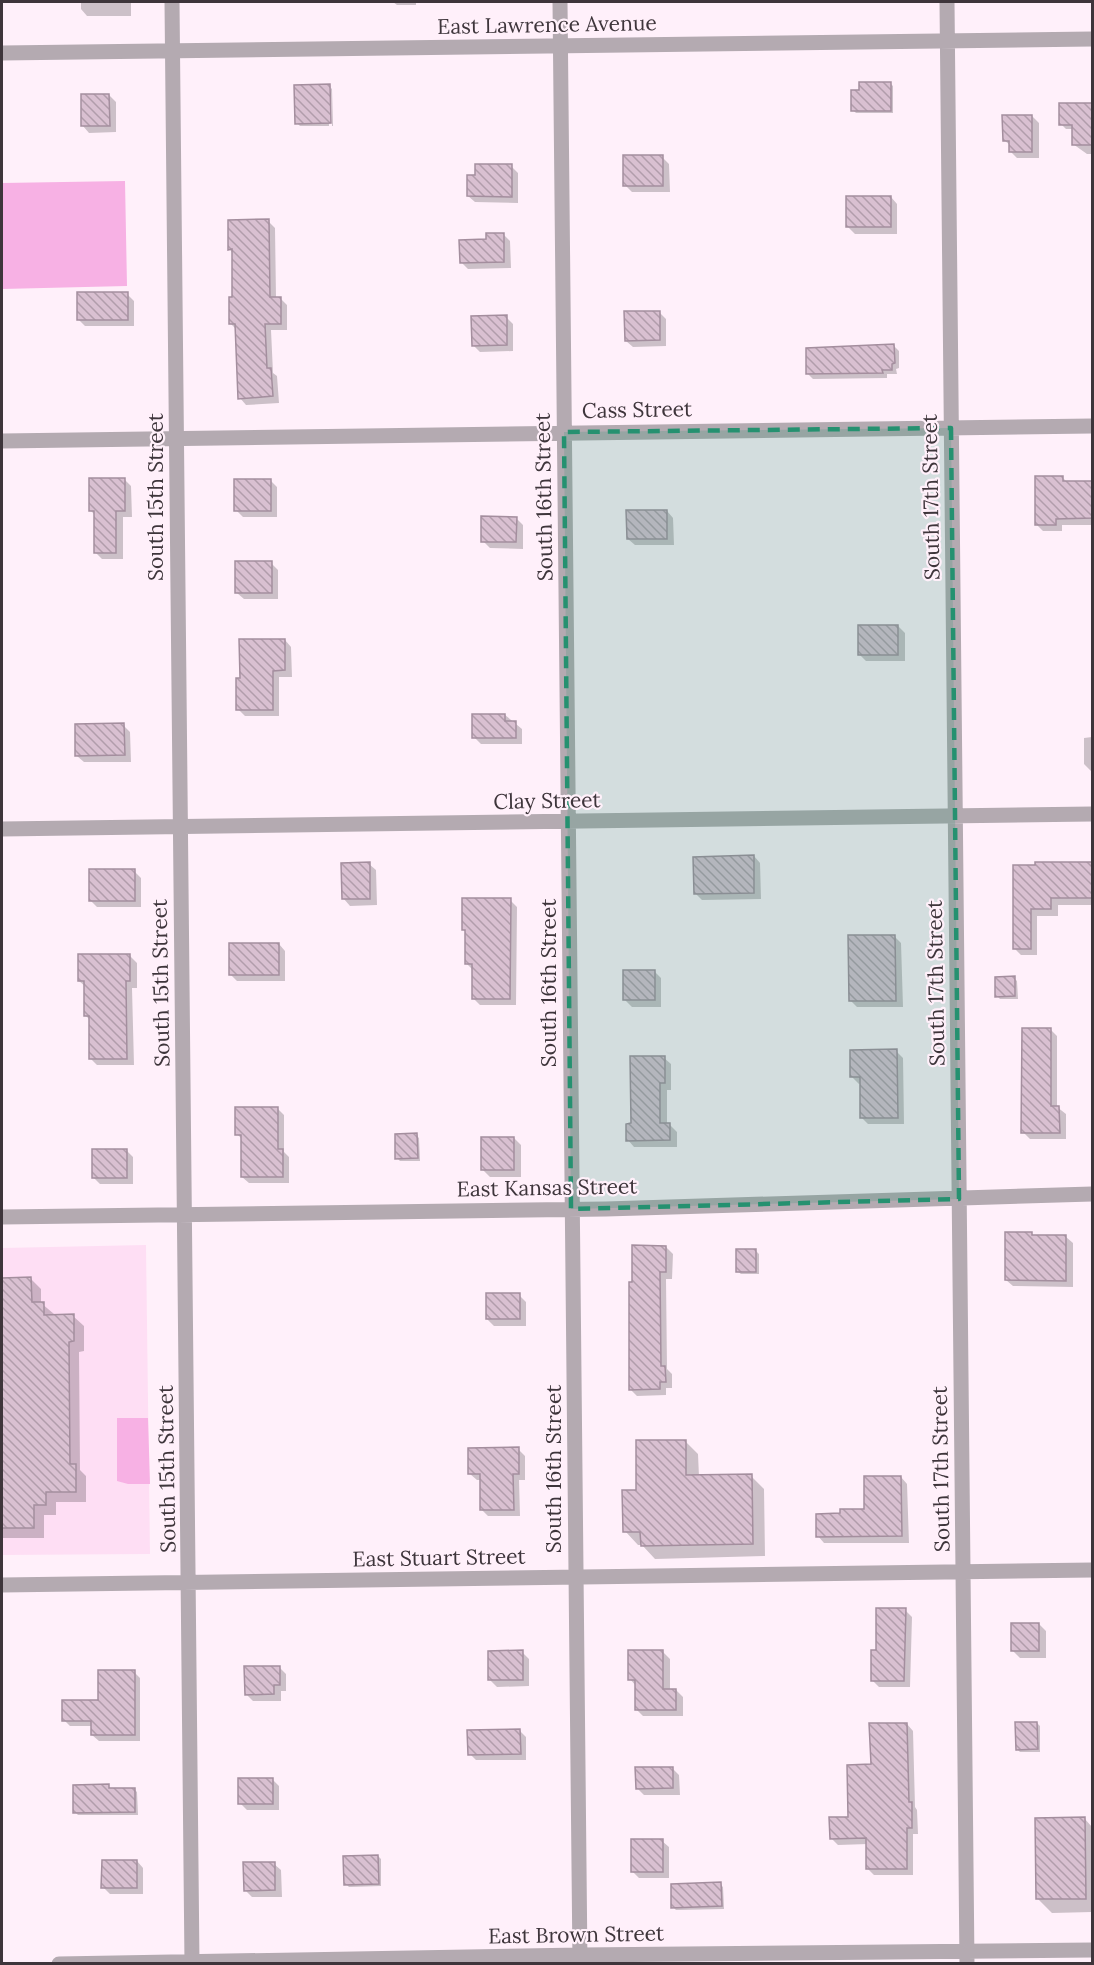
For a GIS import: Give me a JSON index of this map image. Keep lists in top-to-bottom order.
{
  "streets": {
    "street": [
      "East Lawrence Avenue",
      "Cass Street",
      "South 15th Street",
      "South 16th Street",
      "South 17th Street",
      "Clay Street",
      "East Kansas Street",
      "East Stuart Street",
      "East Brown Street"
    ]
  },
  "crossings": [
    ["East Lawrence Avenue", "South 15th Street"],
    ["East Lawrence Avenue", "South 16th Street"],
    ["East Lawrence Avenue", "South 17th Street"],
    ["Cass Street", "South 15th Street"],
    ["Cass Street", "South 16th Street"],
    ["Cass Street", "South 17th Street"],
    ["South 15th Street", "Clay Street"],
    ["South 15th Street", "East Kansas Street"],
    ["South 15th Street", "East Stuart Street"],
    ["South 15th Street", "East Brown Street"],
    ["South 16th Street", "Clay Street"],
    ["South 16th Street", "East Kansas Street"],
    ["South 16th Street", "East Stuart Street"],
    ["South 16th Street", "East Brown Street"],
    ["South 17th Street", "Clay Street"],
    ["South 17th Street", "East Kansas Street"],
    ["South 17th Street", "East Stuart Street"],
    ["South 17th Street", "East Brown Street"]
  ]
}
